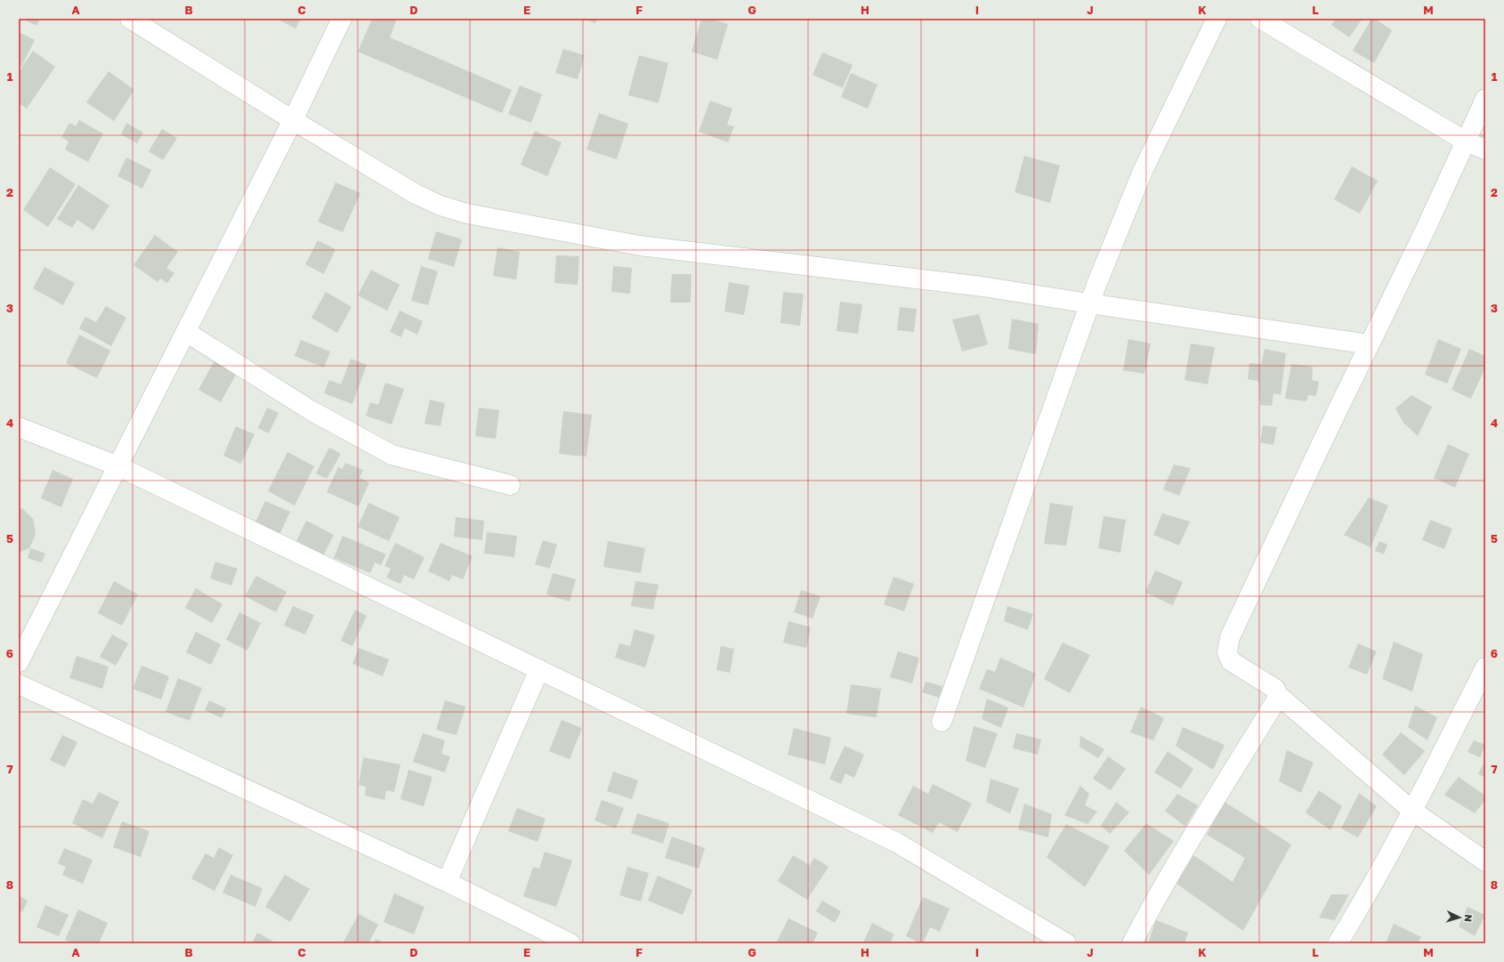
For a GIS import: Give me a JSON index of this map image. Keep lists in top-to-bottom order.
{
  "north": "right",
  "grid": {
    "columns": [
      "A",
      "B",
      "C",
      "D",
      "E",
      "F",
      "G",
      "H",
      "I",
      "J",
      "K",
      "L",
      "M"
    ],
    "rows": [
      "1",
      "2",
      "3",
      "4",
      "5",
      "6",
      "7",
      "8"
    ]
  }
}
